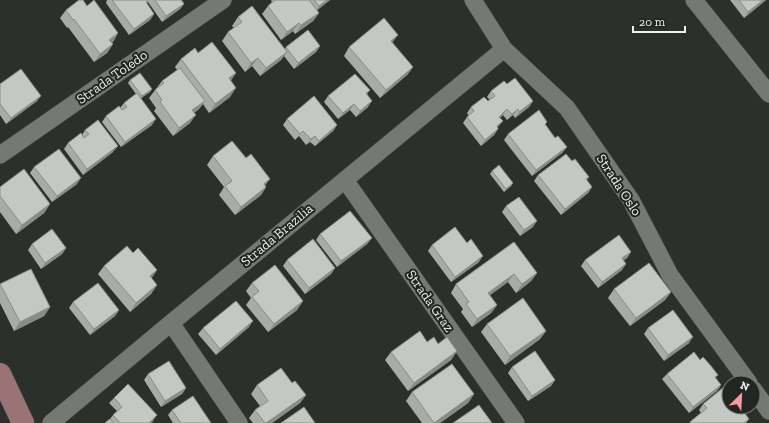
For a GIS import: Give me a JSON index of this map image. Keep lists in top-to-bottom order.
{
  "streets": {
    "street": [
      "Strada Toledo",
      "Strada Oslo",
      "Strada Brazilia",
      "Strada Graz"
    ]
  },
  "crossings": [
    ["Strada Oslo", "Strada Brazilia"],
    ["Strada Brazilia", "Strada Graz"]
  ],
  "scale_bar": "20 m",
  "north": "top right"
}
